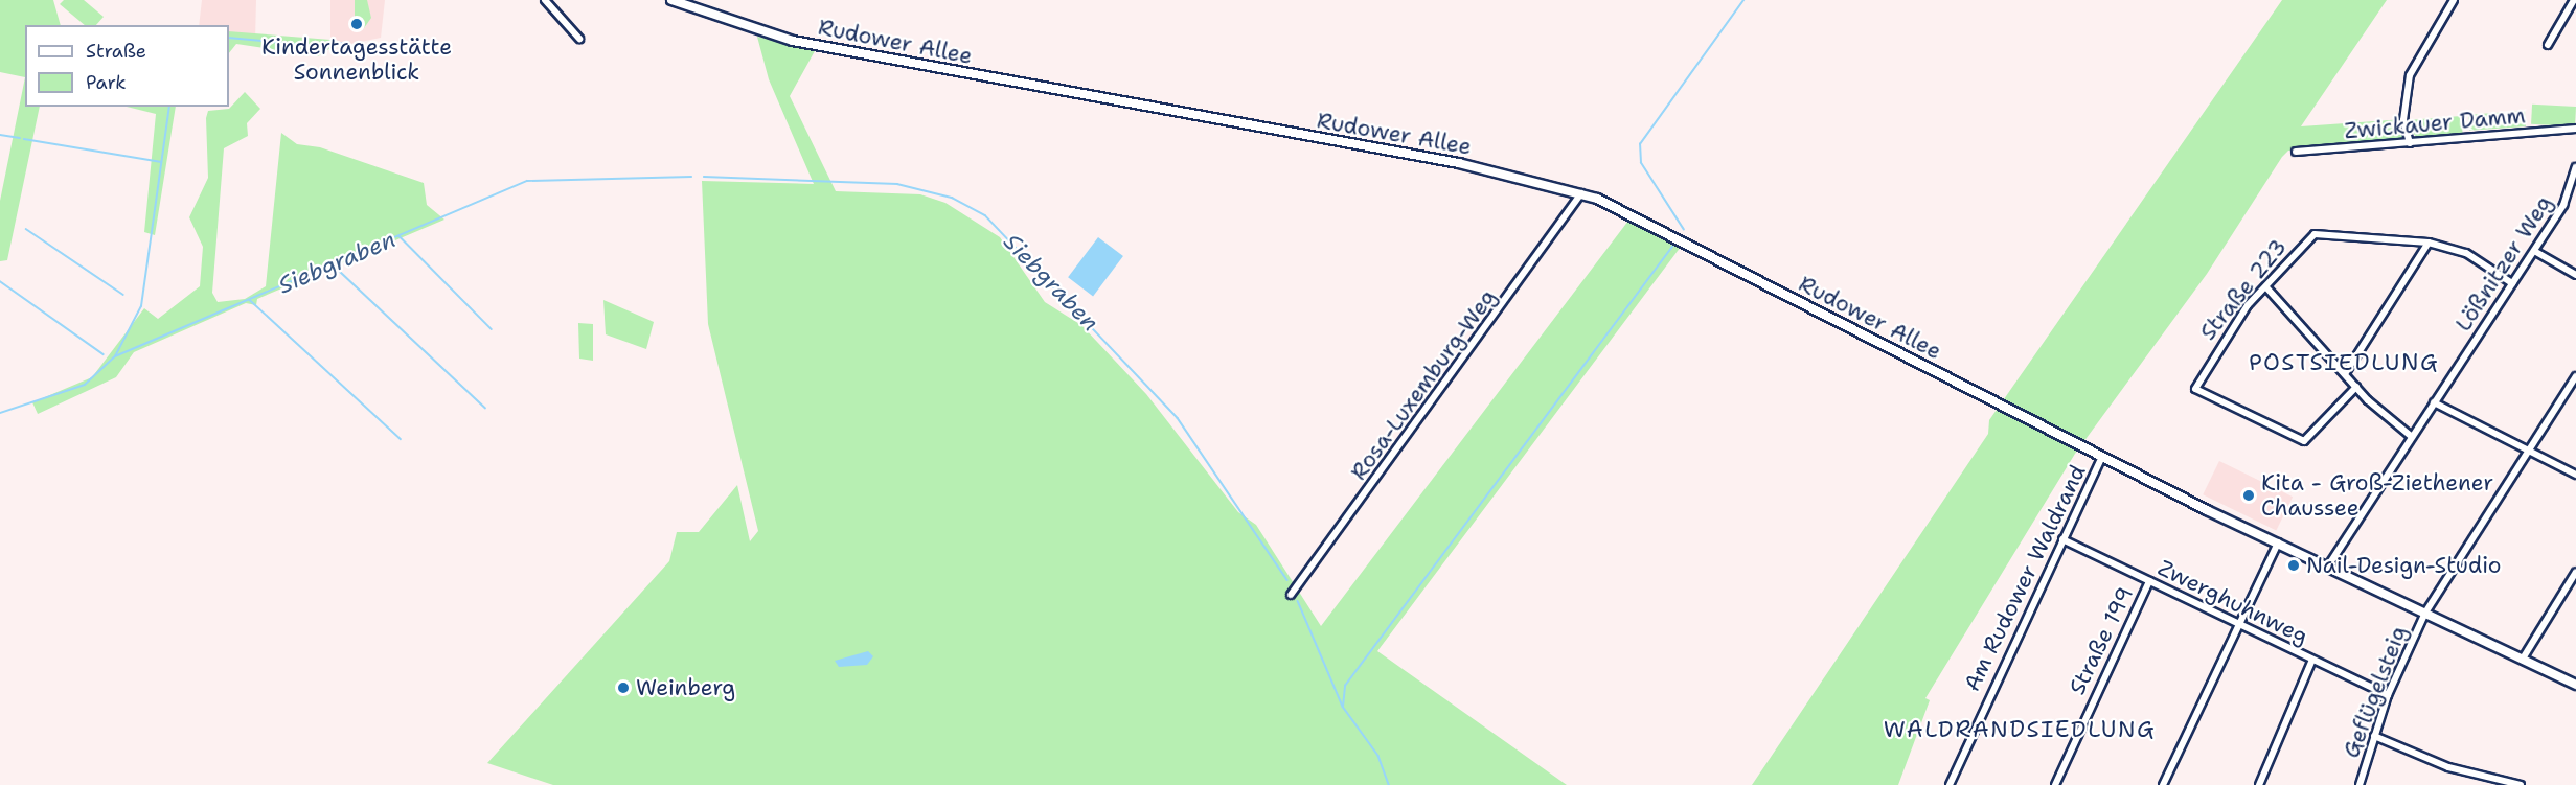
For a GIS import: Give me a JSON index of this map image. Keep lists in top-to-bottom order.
{
  "streets": {
    "street": [
      "Rudower Allee",
      "Zwickauer Damm",
      "Lößnitzer Weg",
      "Straße 223",
      "Rosa-Luxemburg-Weg",
      "Am Rudower Waldrand",
      "Zwerghuhnweg",
      "Straße 199",
      "Geflügelsteig"
    ]
  },
  "crossings": [
    ["Rudower Allee", "Lößnitzer Weg"],
    ["Rudower Allee", "Rosa-Luxemburg-Weg"],
    ["Rudower Allee", "Am Rudower Waldrand"],
    ["Rudower Allee", "Geflügelsteig"],
    ["Lößnitzer Weg", "Straße 223"],
    ["Am Rudower Waldrand", "Zwerghuhnweg"],
    ["Zwerghuhnweg", "Straße 199"],
    ["Zwerghuhnweg", "Geflügelsteig"]
  ],
  "districts": ["POSTSIEDLUNG", "WALDRANDSIEDLUNG"],
  "water": ["Siebgraben"],
  "places": [
    "Kindertagesstätte Sonnenblick",
    "Kita - Groß-Ziethener Chaussee",
    "Nail-Design-Studio",
    "Weinberg"
  ],
  "legend": ["Straße", "Park"]
}
